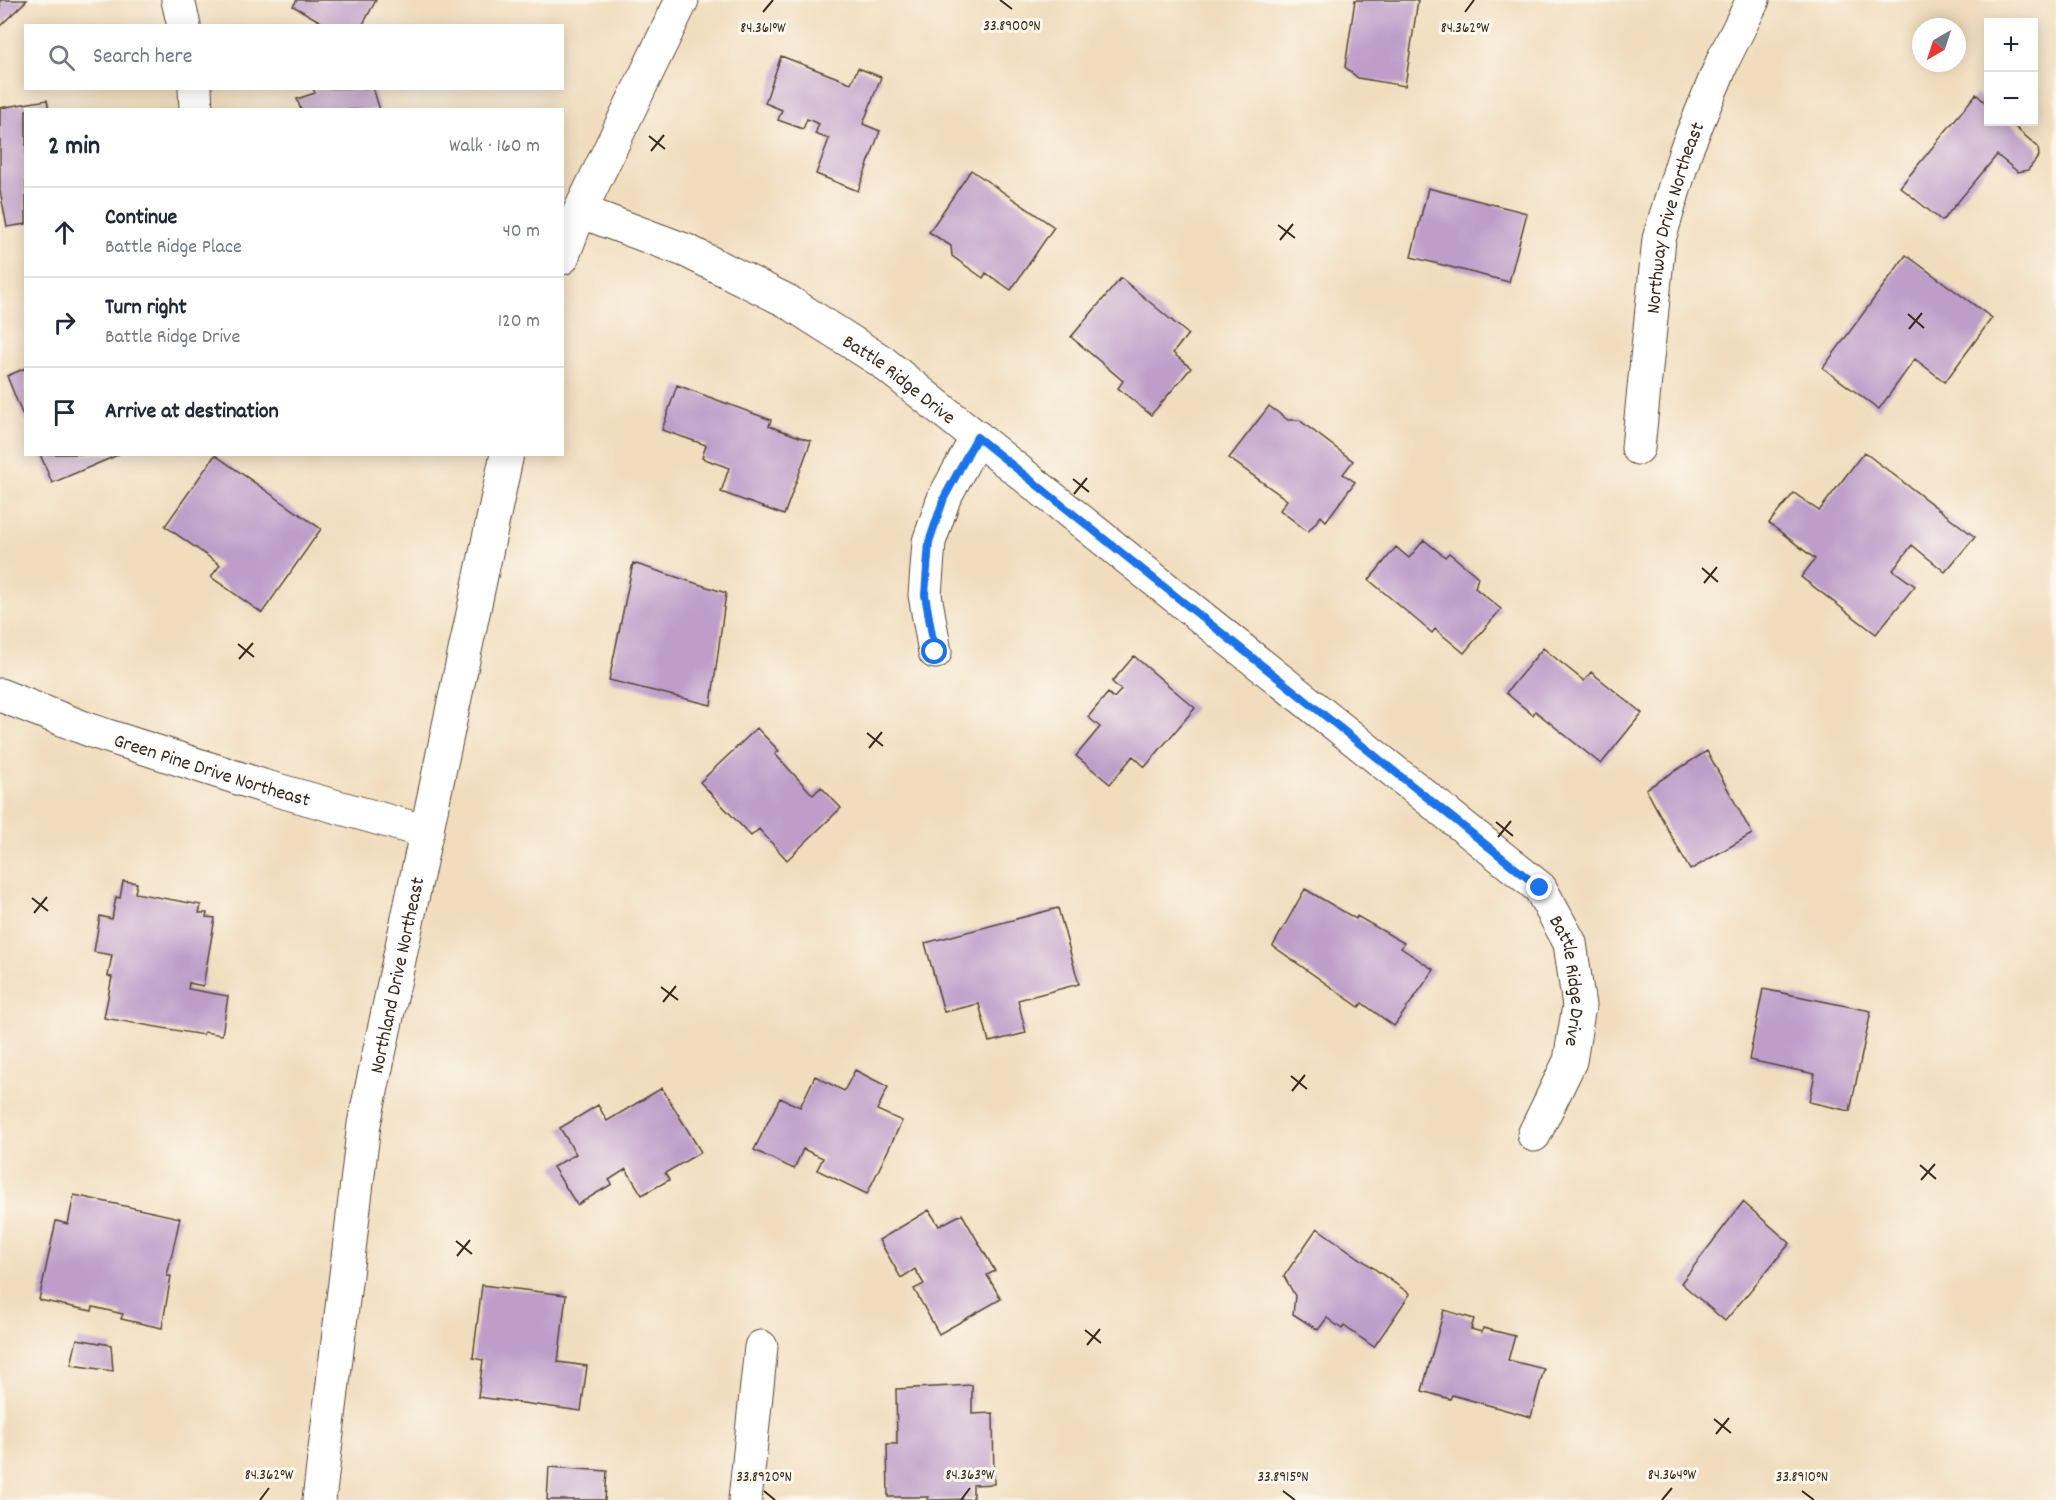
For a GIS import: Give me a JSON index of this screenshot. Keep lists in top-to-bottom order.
{
  "streets": {
    "street": [
      "Northway Drive Northeast",
      "Battle Ridge Drive",
      "Green Pine Drive Northeast",
      "Northland Drive Northeast"
    ]
  },
  "crossings": [
    ["Green Pine Drive Northeast", "Northland Drive Northeast"]
  ],
  "north": "bottom left",
  "page": {
    "map_buttons": ["+", "−"],
    "search": "Search here",
    "heading": ["2 min", "Walk · 160 m"],
    "list": [
      ["Continue", "Battle Ridge Place", "40 m"],
      ["Turn right", "Battle Ridge Drive", "120 m"],
      "Arrive at destination"
    ]
  },
  "coordinates": [
    "33.8900°N",
    "84.361°W",
    "84.362°W",
    "84.363°W",
    "84.364°W",
    "33.8920°N",
    "33.8915°N",
    "33.8910°N"
  ]
}
